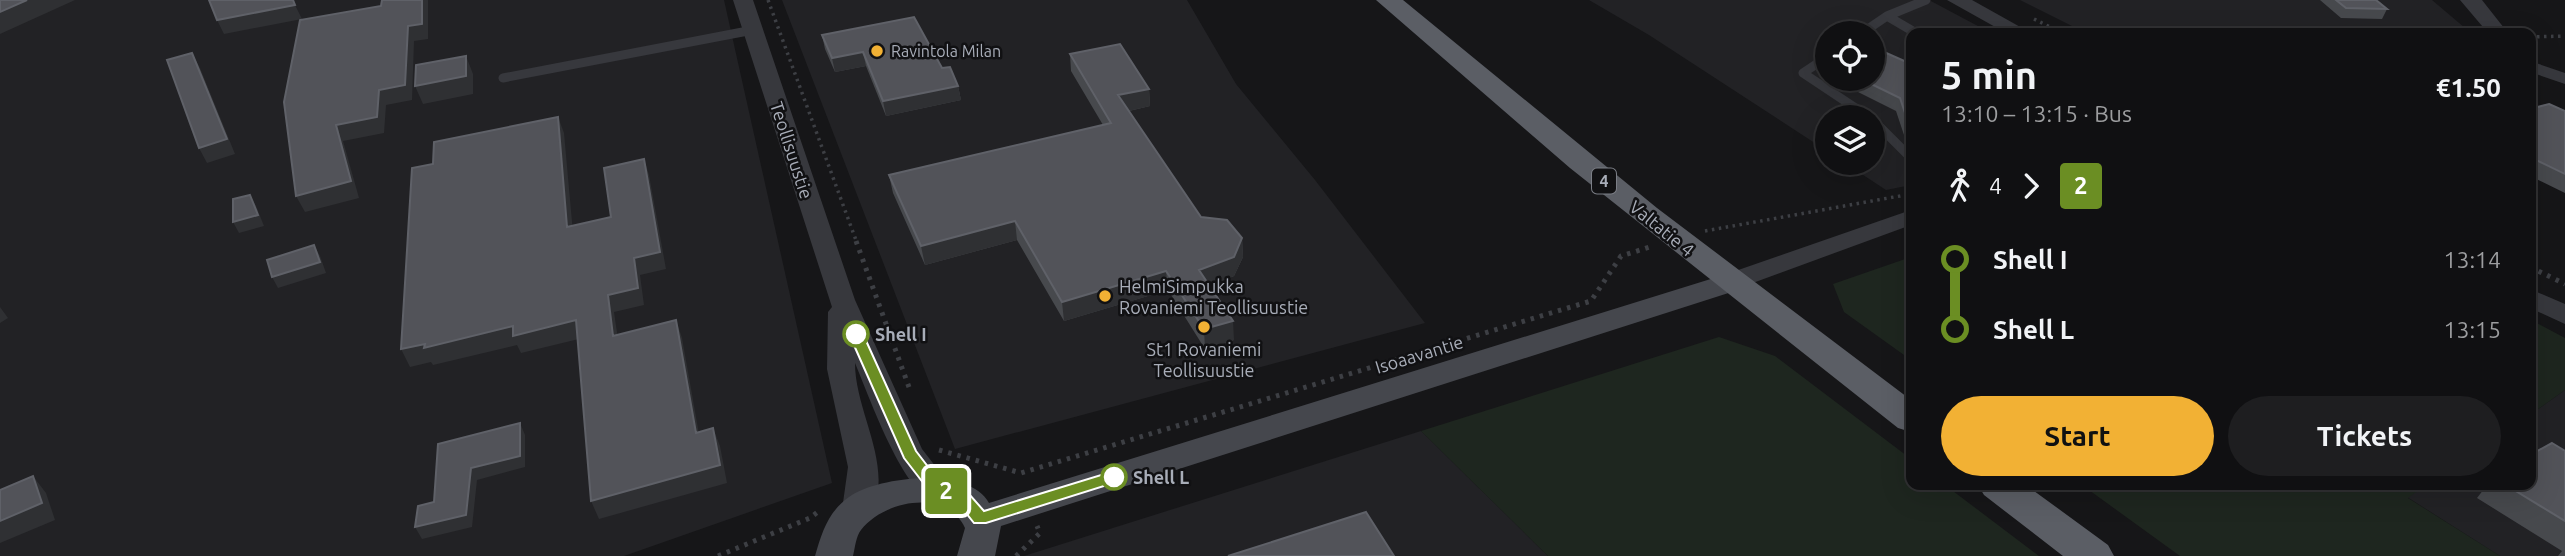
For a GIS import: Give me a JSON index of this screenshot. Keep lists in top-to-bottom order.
{
  "streets": {
    "highway": ["4", "Valtatie 4"],
    "main road": ["Isoaavantie"],
    "street": ["Teollisuustie"]
  },
  "crossings": [
    ["Teollisuustie", "Isoaavantie"],
    ["Valtatie 4", "Isoaavantie"]
  ],
  "places": [
    "Ravintola Milan",
    "HelmiSimpukka Rovaniemi Teollisuustie",
    "St1 Rovaniemi Teollisuustie",
    "Shell I",
    "Shell L"
  ],
  "lines": ["bus line 2"],
  "page": {
    "on_map": "2",
    "heading": ["5 min", "13:10 – 13:15 · Bus", "€1.50"],
    "legs": ["4", "2"],
    "list": [
      {
        "name": "Shell I",
        "value": "13:14"
      },
      {
        "name": "Shell L",
        "value": "13:15"
      }
    ],
    "buttons": ["Start", "Tickets"]
  }
}
